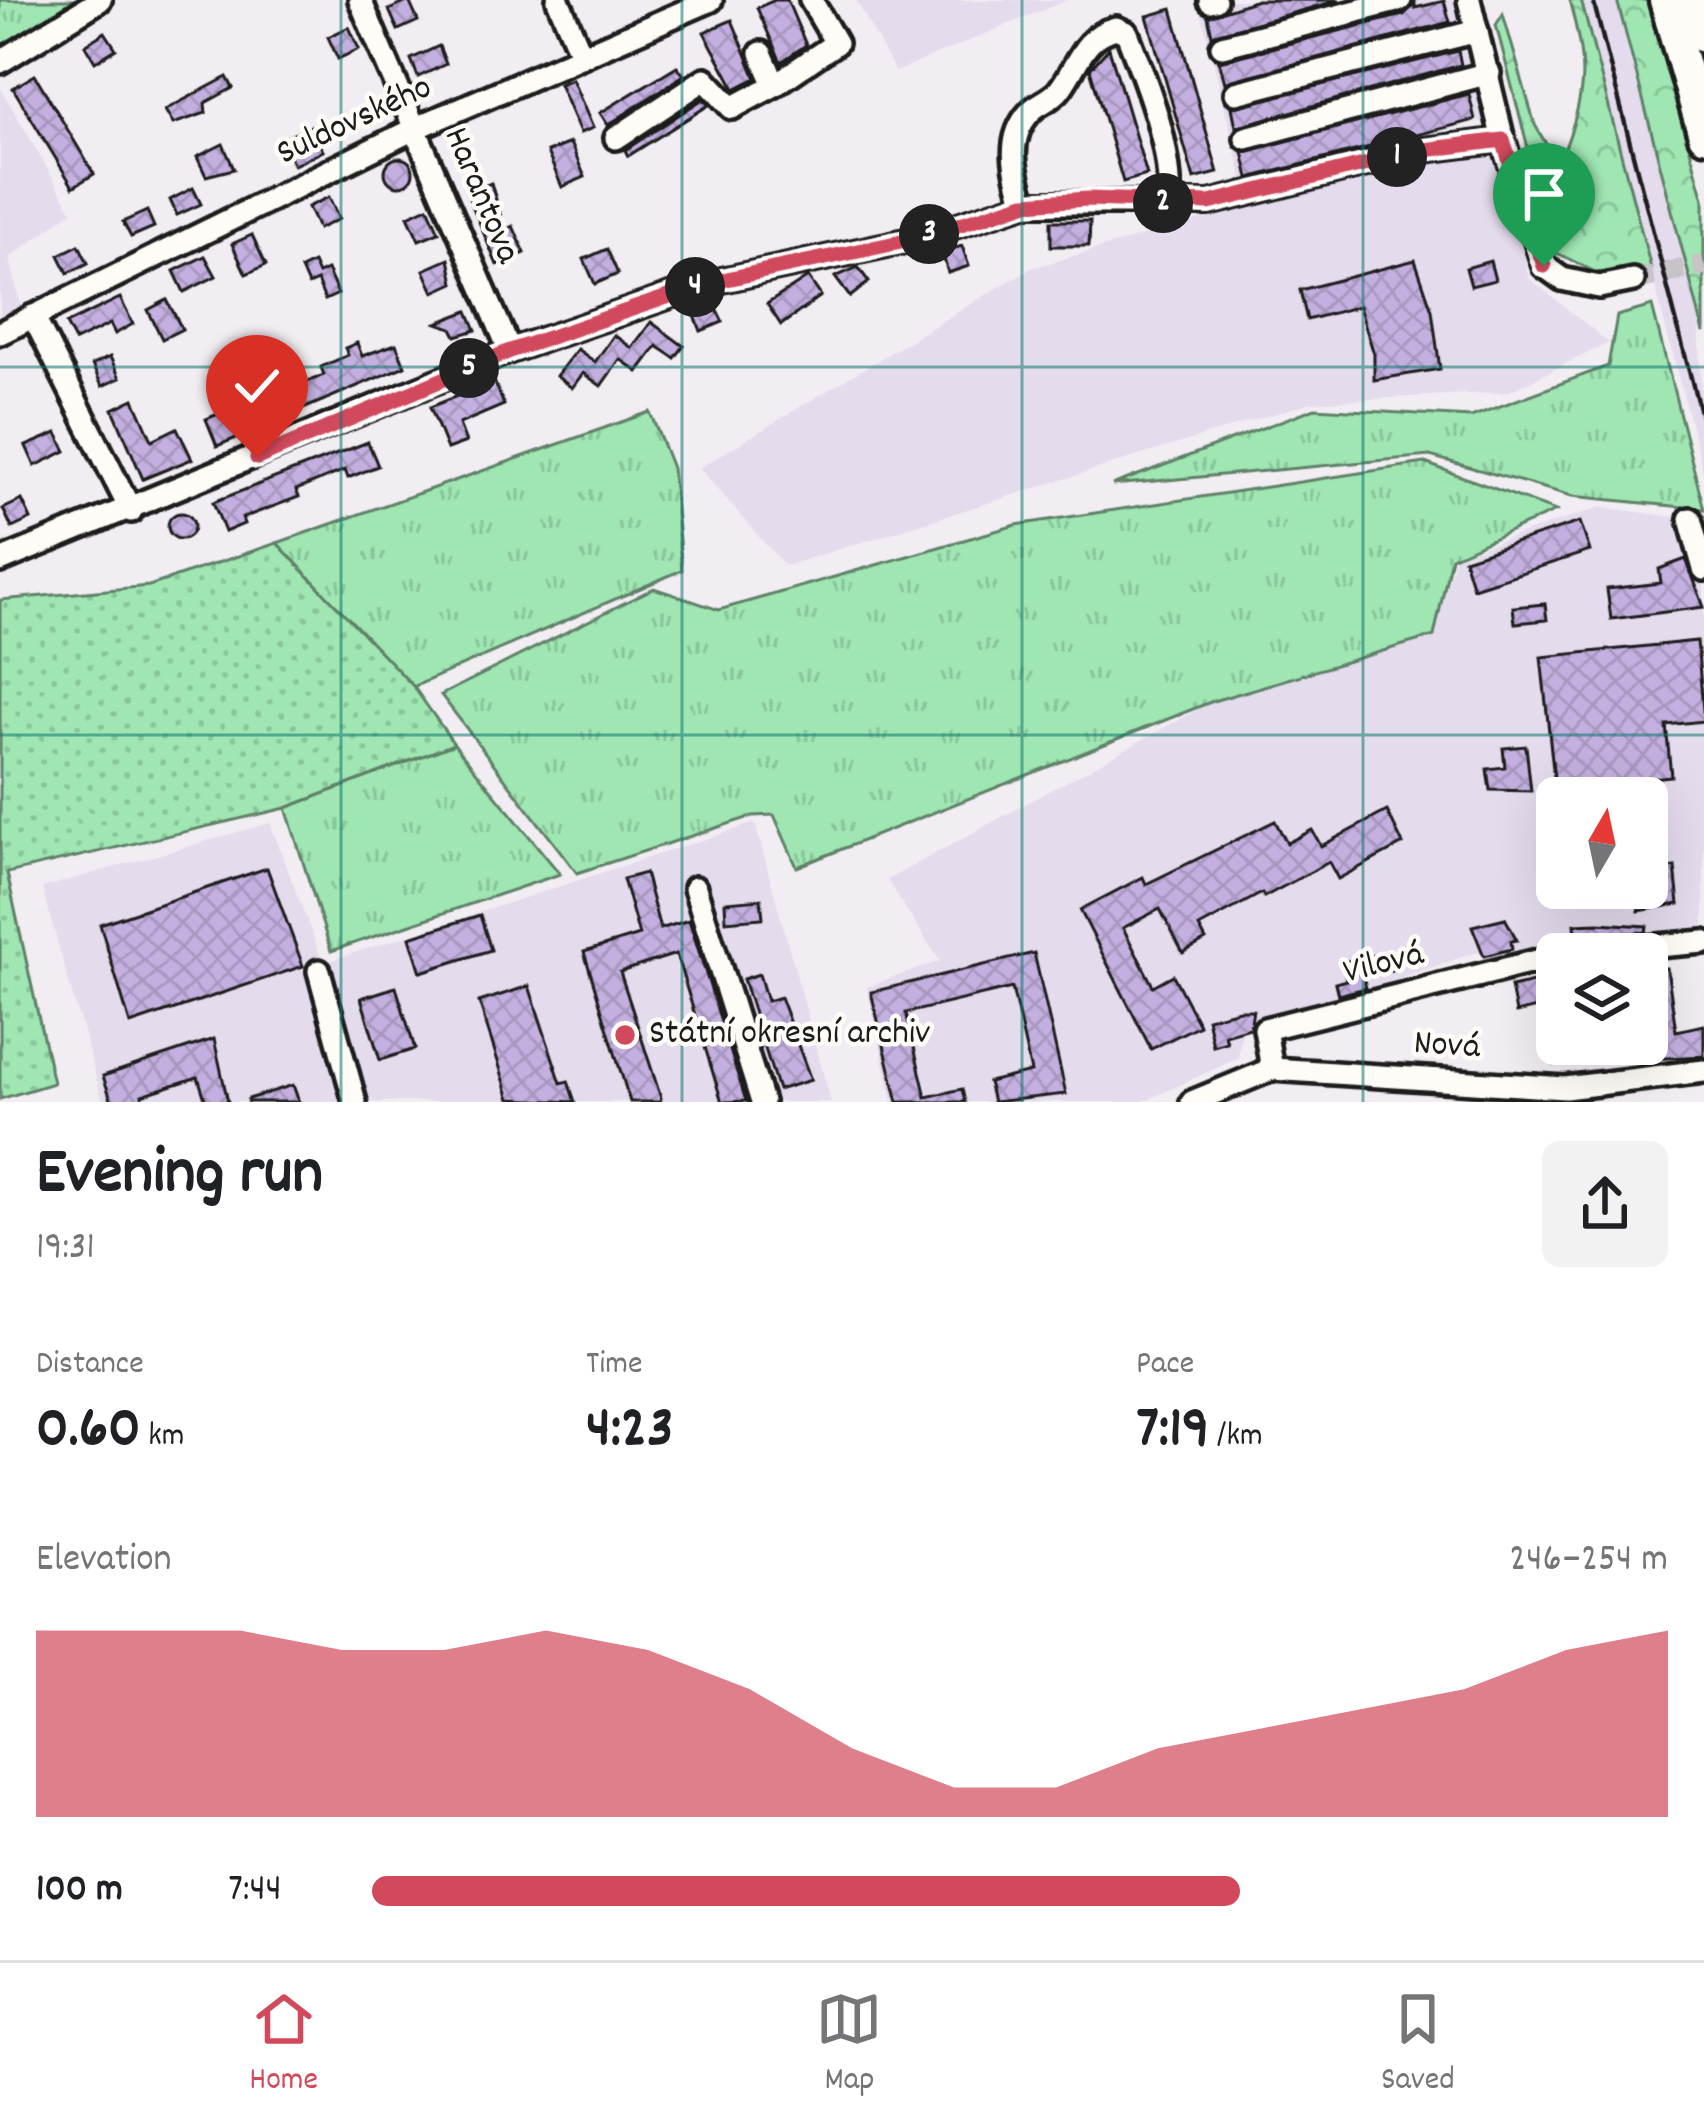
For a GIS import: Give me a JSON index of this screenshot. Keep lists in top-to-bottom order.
{
  "streets": {
    "street": [
      "Suldovského",
      "Harantova",
      "Vilová",
      "Nová"
    ]
  },
  "crossings": [
    ["Suldovského", "Harantova"],
    ["Vilová", "Nová"]
  ],
  "places": ["Státní okresní archiv"],
  "north": "top",
  "page": {
    "pins": [
      "1",
      "2",
      "3",
      "4",
      "5"
    ],
    "heading": ["Evening run", "19:31"],
    "stats": [
      ["Distance", "0.60 km"],
      ["Time", "4:23"],
      ["Pace", "7:19 /km"]
    ],
    "chart": ["Elevation", "246–254 m"],
    "list": [
      {
        "name": "100 m",
        "note": "7:44"
      }
    ],
    "tabs": ["Home", "Map", "Saved"]
  }
}
